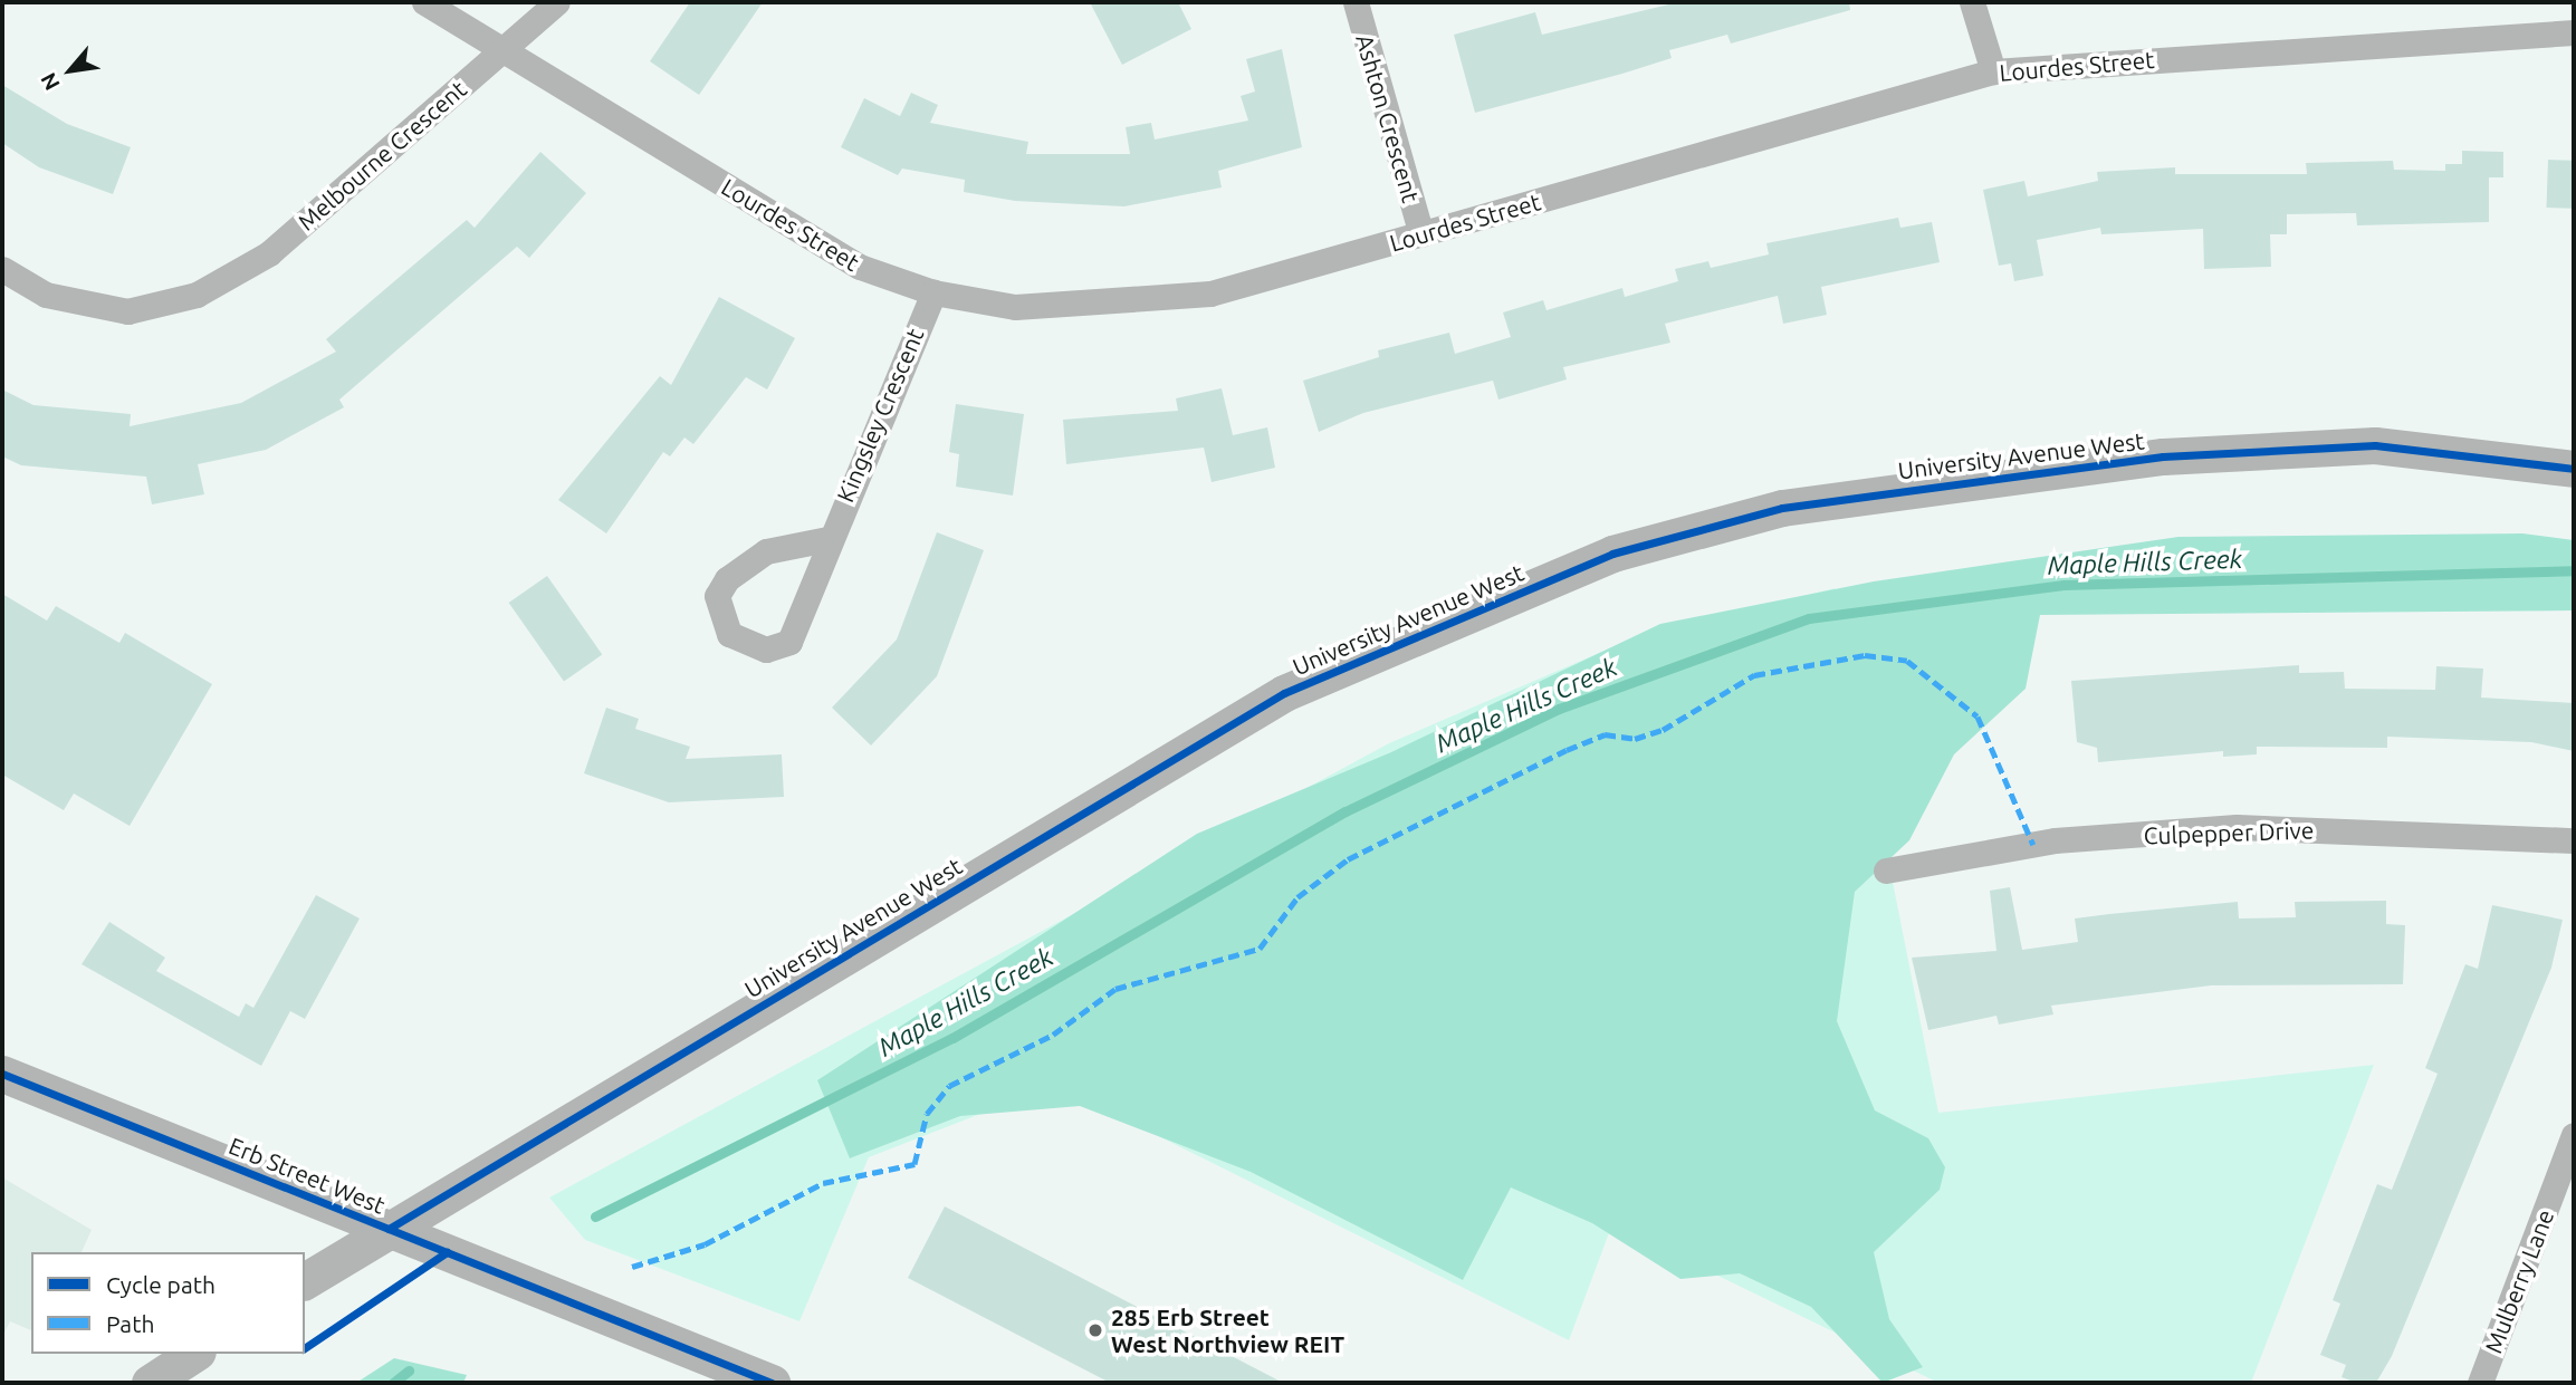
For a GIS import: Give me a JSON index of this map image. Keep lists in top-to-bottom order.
{
  "streets": {
    "main road": ["University Avenue West", "Erb Street West"],
    "street": [
      "Lourdes Street",
      "Ashton Crescent",
      "Melbourne Crescent",
      "Kingsley Crescent",
      "Culpepper Drive",
      "Mulberry Lane"
    ]
  },
  "crossings": [
    ["Lourdes Street", "Ashton Crescent"],
    ["Lourdes Street", "Melbourne Crescent"],
    ["Lourdes Street", "Kingsley Crescent"],
    ["University Avenue West", "Erb Street West"]
  ],
  "water": ["Maple Hills Creek"],
  "places": ["285 Erb Street West Northview REIT"],
  "legend": ["Cycle path", "Path"],
  "north": "bottom left"
}
